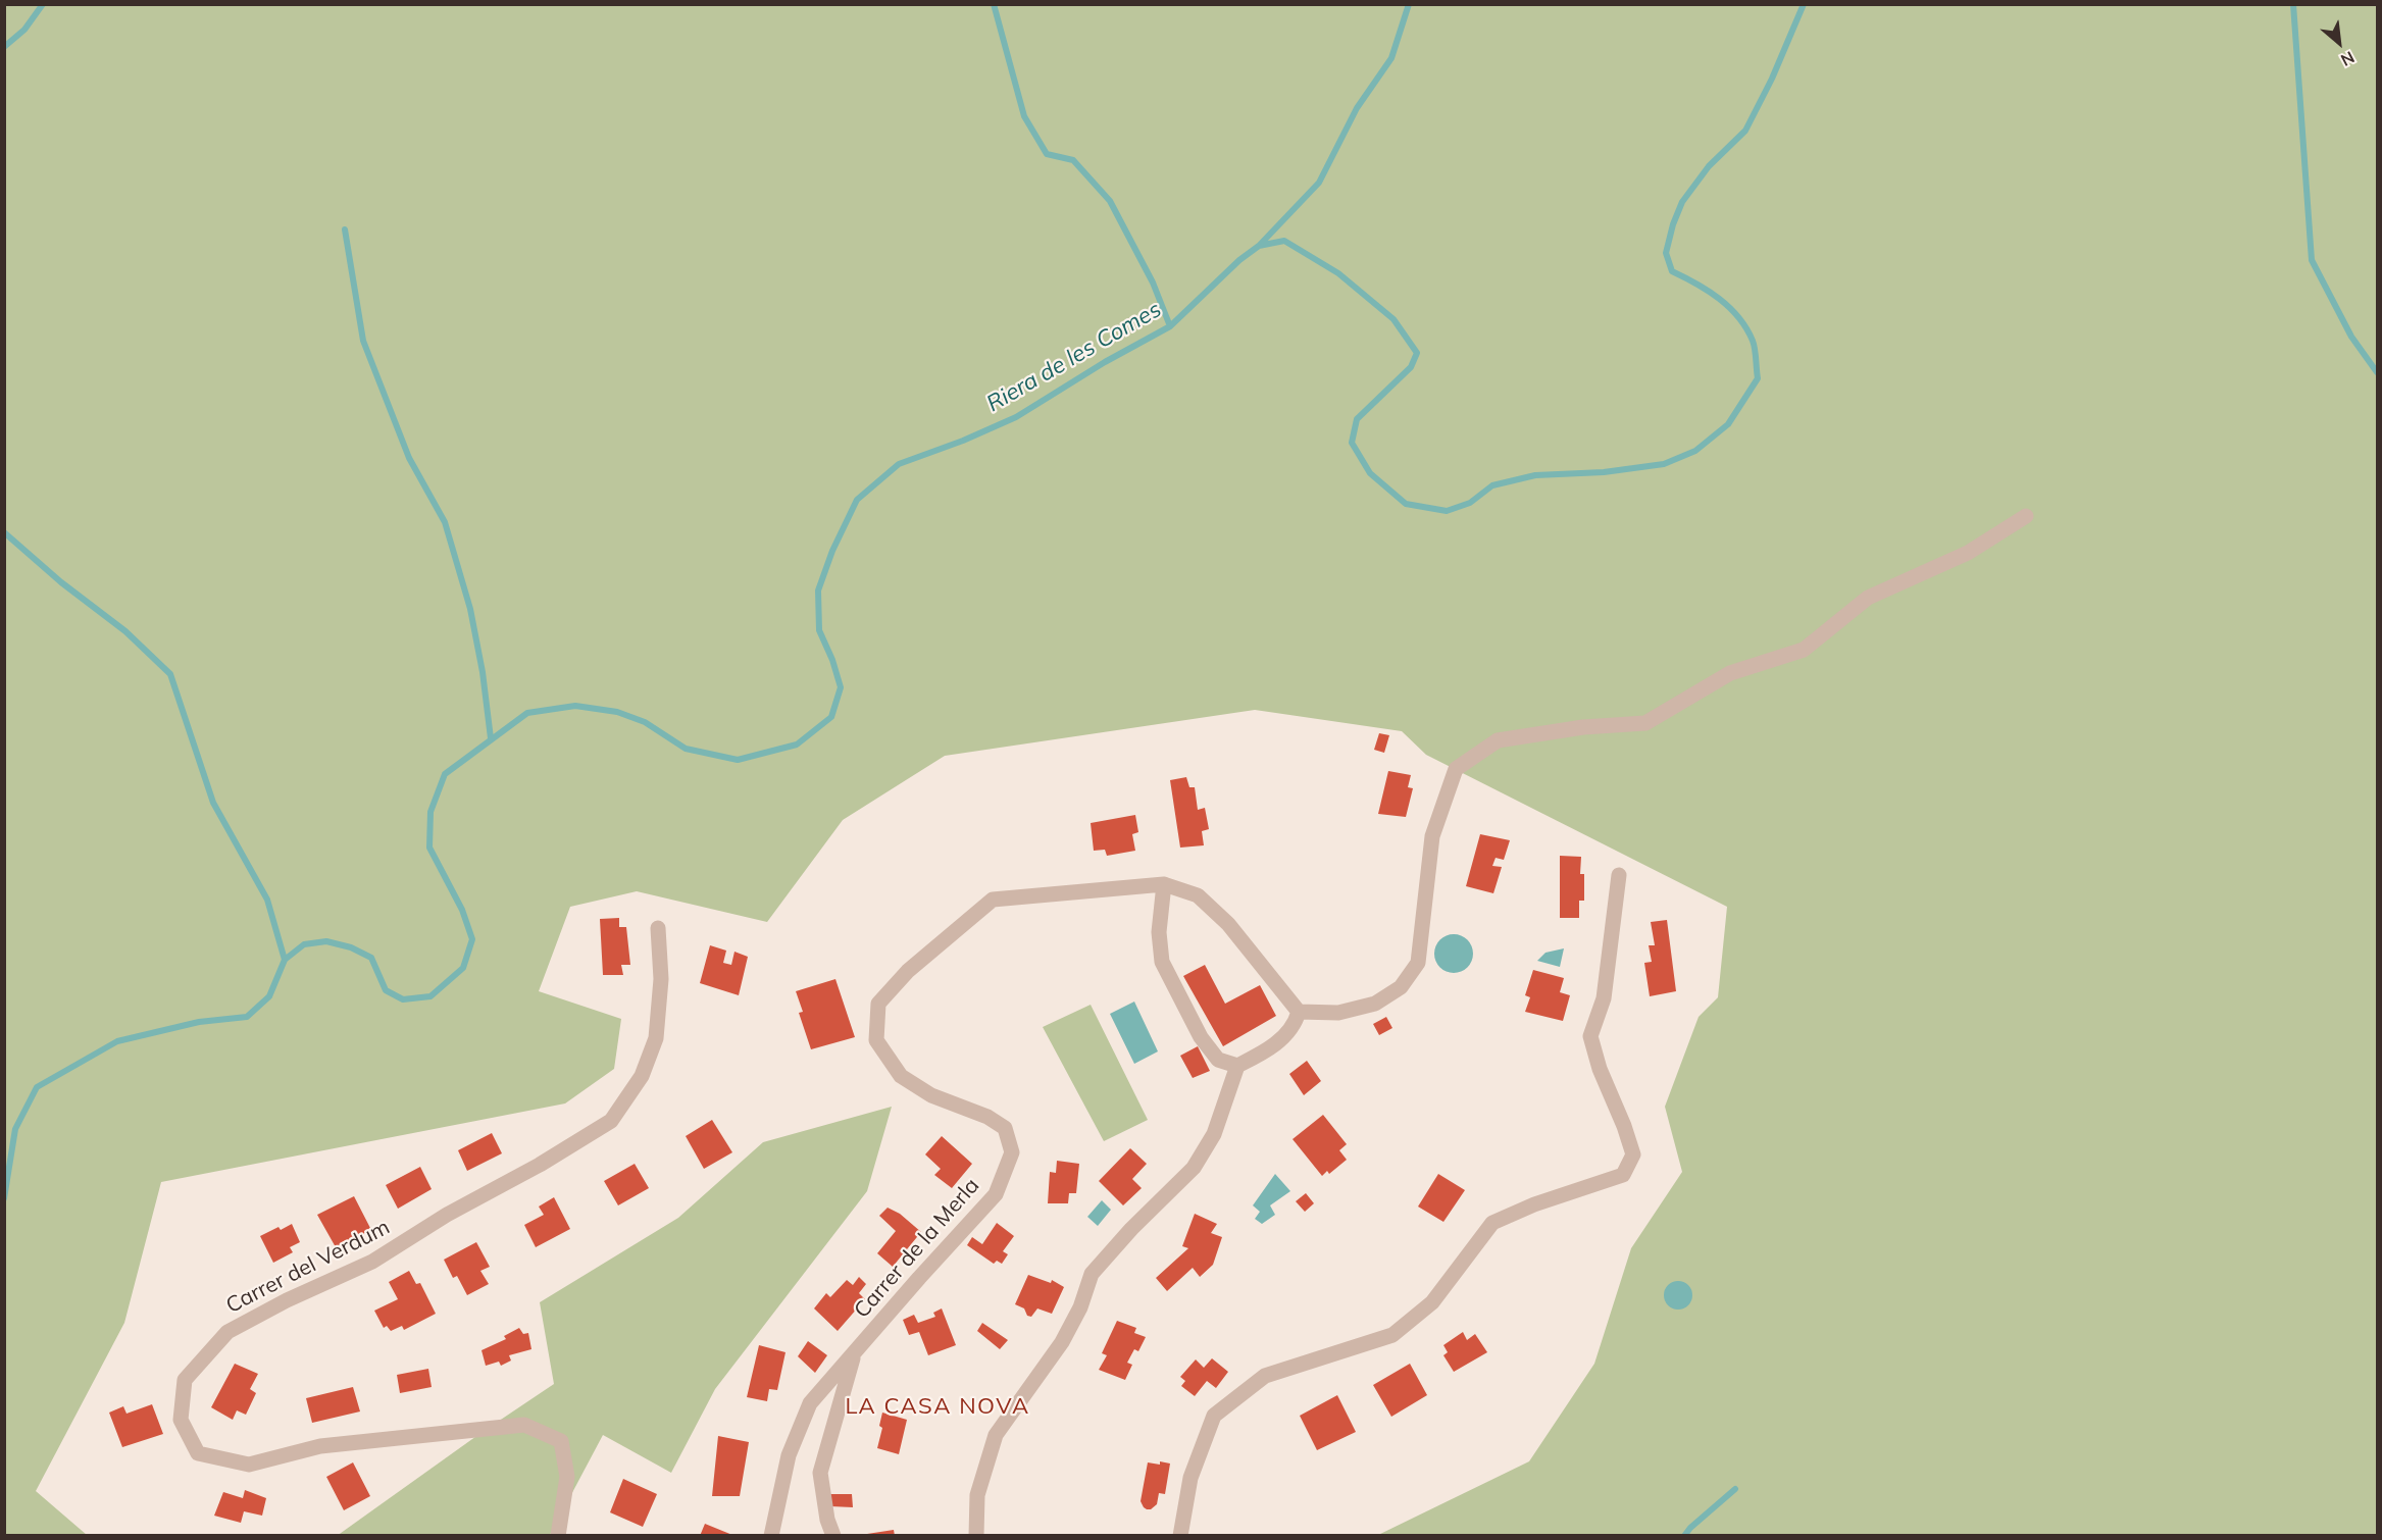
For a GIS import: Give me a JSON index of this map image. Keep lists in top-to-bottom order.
{
  "streets": {
    "street": ["Carrer de la Merla", "Carrer del Verdum"]
  },
  "districts": ["LA CASA NOVA"],
  "water": ["Riera de les Comes"],
  "north": "bottom right"
}
